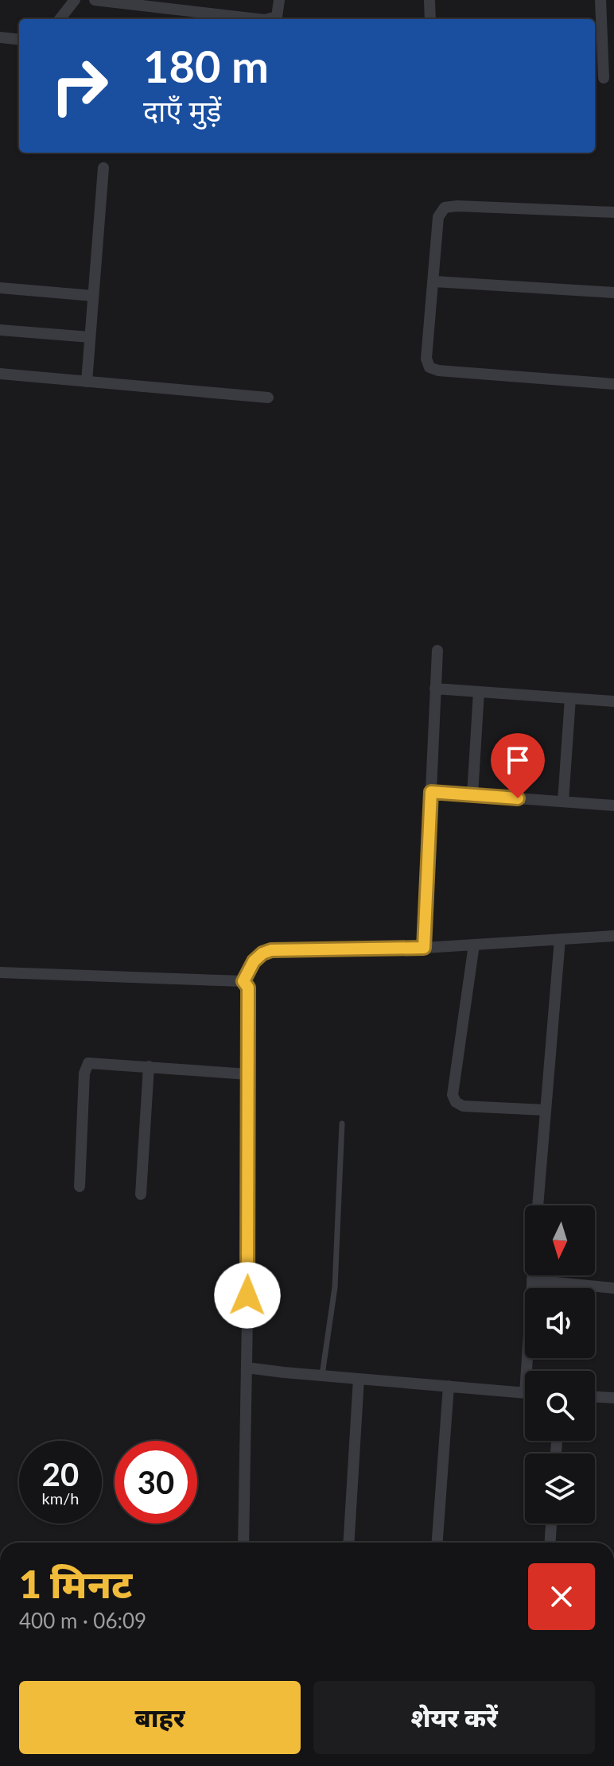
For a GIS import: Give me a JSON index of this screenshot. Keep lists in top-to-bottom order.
{
  "north": "bottom",
  "page": {
    "turn": ["180 m", "दाएँ मुड़ें"],
    "speed": "20 km/h",
    "limit": "30",
    "heading": ["1 मिनट", "400 m · 06:09"],
    "buttons": ["बाहर", "शेयर करें"]
  }
}
